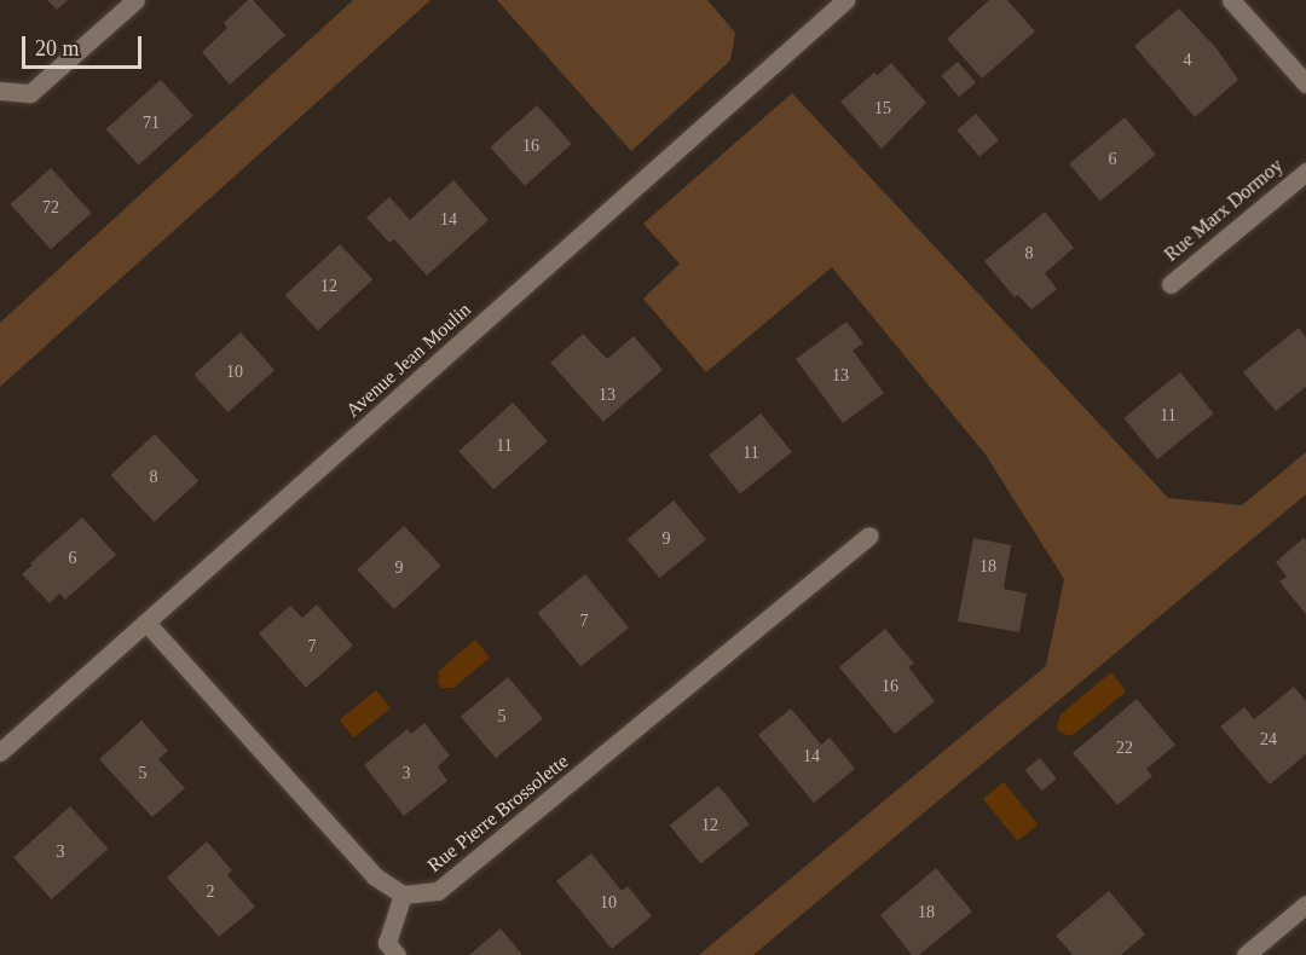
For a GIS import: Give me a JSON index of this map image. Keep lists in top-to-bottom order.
{
  "streets": {
    "street": ["Rue Marx Dormoy", "Avenue Jean Moulin", "Rue Pierre Brossolette"]
  },
  "house_numbers": [
    "4",
    "15",
    "71",
    "16",
    "6",
    "72",
    "14",
    "8",
    "12",
    "10",
    "13",
    "13",
    "11",
    "11",
    "11",
    "8",
    "9",
    "6",
    "18",
    "9",
    "7",
    "7",
    "16",
    "5",
    "24",
    "22",
    "14",
    "5",
    "3",
    "12",
    "3",
    "2",
    "10",
    "18"
  ],
  "scale_bar": "20 m"
}
